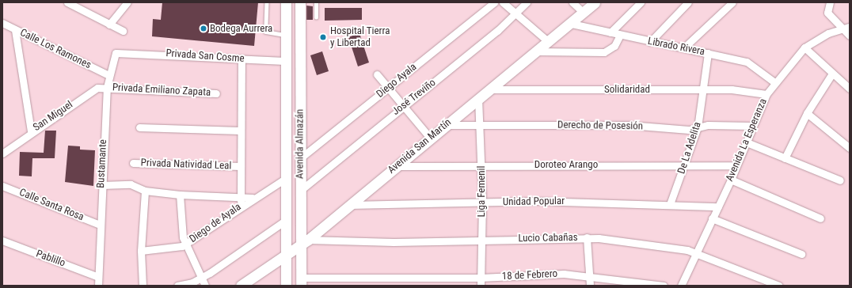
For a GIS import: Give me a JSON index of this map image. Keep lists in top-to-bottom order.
{
  "streets": {
    "main road": ["Avenida Almazán", "Avenida San Martín"],
    "street": [
      "Librado Rivera",
      "Calle Los Ramones",
      "Privada San Cosme",
      "Diego Ayala",
      "Solidaridad",
      "Privada Emiliano Zapata",
      "José Treviño",
      "San Miguel",
      "Derecho de Posesión",
      "Avenida La Esperanza",
      "De La Adelita",
      "Bustamante",
      "Privada Natividad Leal",
      "Doroteo Arango",
      "Liga Femenil",
      "Unidad Popular",
      "Calle Santa Rosa",
      "Diego de Ayala",
      "Lucio Cabañas",
      "Pablillo",
      "18 de Febrero"
    ]
  },
  "crossings": [
    ["Librado Rivera", "Avenida La Esperanza"],
    ["Librado Rivera", "Avenida San Martín"],
    ["Librado Rivera", "De La Adelita"],
    ["Calle Los Ramones", "Bustamante"],
    ["Privada San Cosme", "Avenida Almazán"],
    ["Privada San Cosme", "Bustamante"],
    ["Diego Ayala", "Avenida Almazán"],
    ["Solidaridad", "Avenida La Esperanza"],
    ["Solidaridad", "Avenida San Martín"],
    ["Solidaridad", "De La Adelita"],
    ["Privada Emiliano Zapata", "San Miguel"],
    ["Privada Emiliano Zapata", "Bustamante"],
    ["José Treviño", "Avenida Almazán"],
    ["San Miguel", "Bustamante"],
    ["Derecho de Posesión", "Avenida La Esperanza"],
    ["Derecho de Posesión", "Avenida San Martín"],
    ["Derecho de Posesión", "De La Adelita"],
    ["Derecho de Posesión", "Liga Femenil"],
    ["Avenida La Esperanza", "Doroteo Arango"],
    ["Avenida La Esperanza", "Unidad Popular"],
    ["Avenida La Esperanza", "Lucio Cabañas"],
    ["Avenida Almazán", "Avenida San Martín"],
    ["Avenida Almazán", "Diego de Ayala"],
    ["Avenida Almazán", "Lucio Cabañas"],
    ["Avenida Almazán", "18 de Febrero"],
    ["Avenida San Martín", "Doroteo Arango"],
    ["Avenida San Martín", "Liga Femenil"],
    ["Avenida San Martín", "Unidad Popular"],
    ["Avenida San Martín", "Lucio Cabañas"],
    ["De La Adelita", "Doroteo Arango"],
    ["De La Adelita", "Unidad Popular"],
    ["Bustamante", "Calle Santa Rosa"],
    ["Bustamante", "Pablillo"],
    ["Doroteo Arango", "Liga Femenil"],
    ["Liga Femenil", "Unidad Popular"],
    ["Liga Femenil", "Lucio Cabañas"],
    ["Liga Femenil", "18 de Febrero"]
  ],
  "places": ["Bodega Aurrera", "Hospital Tierra y Libertad"]
}
